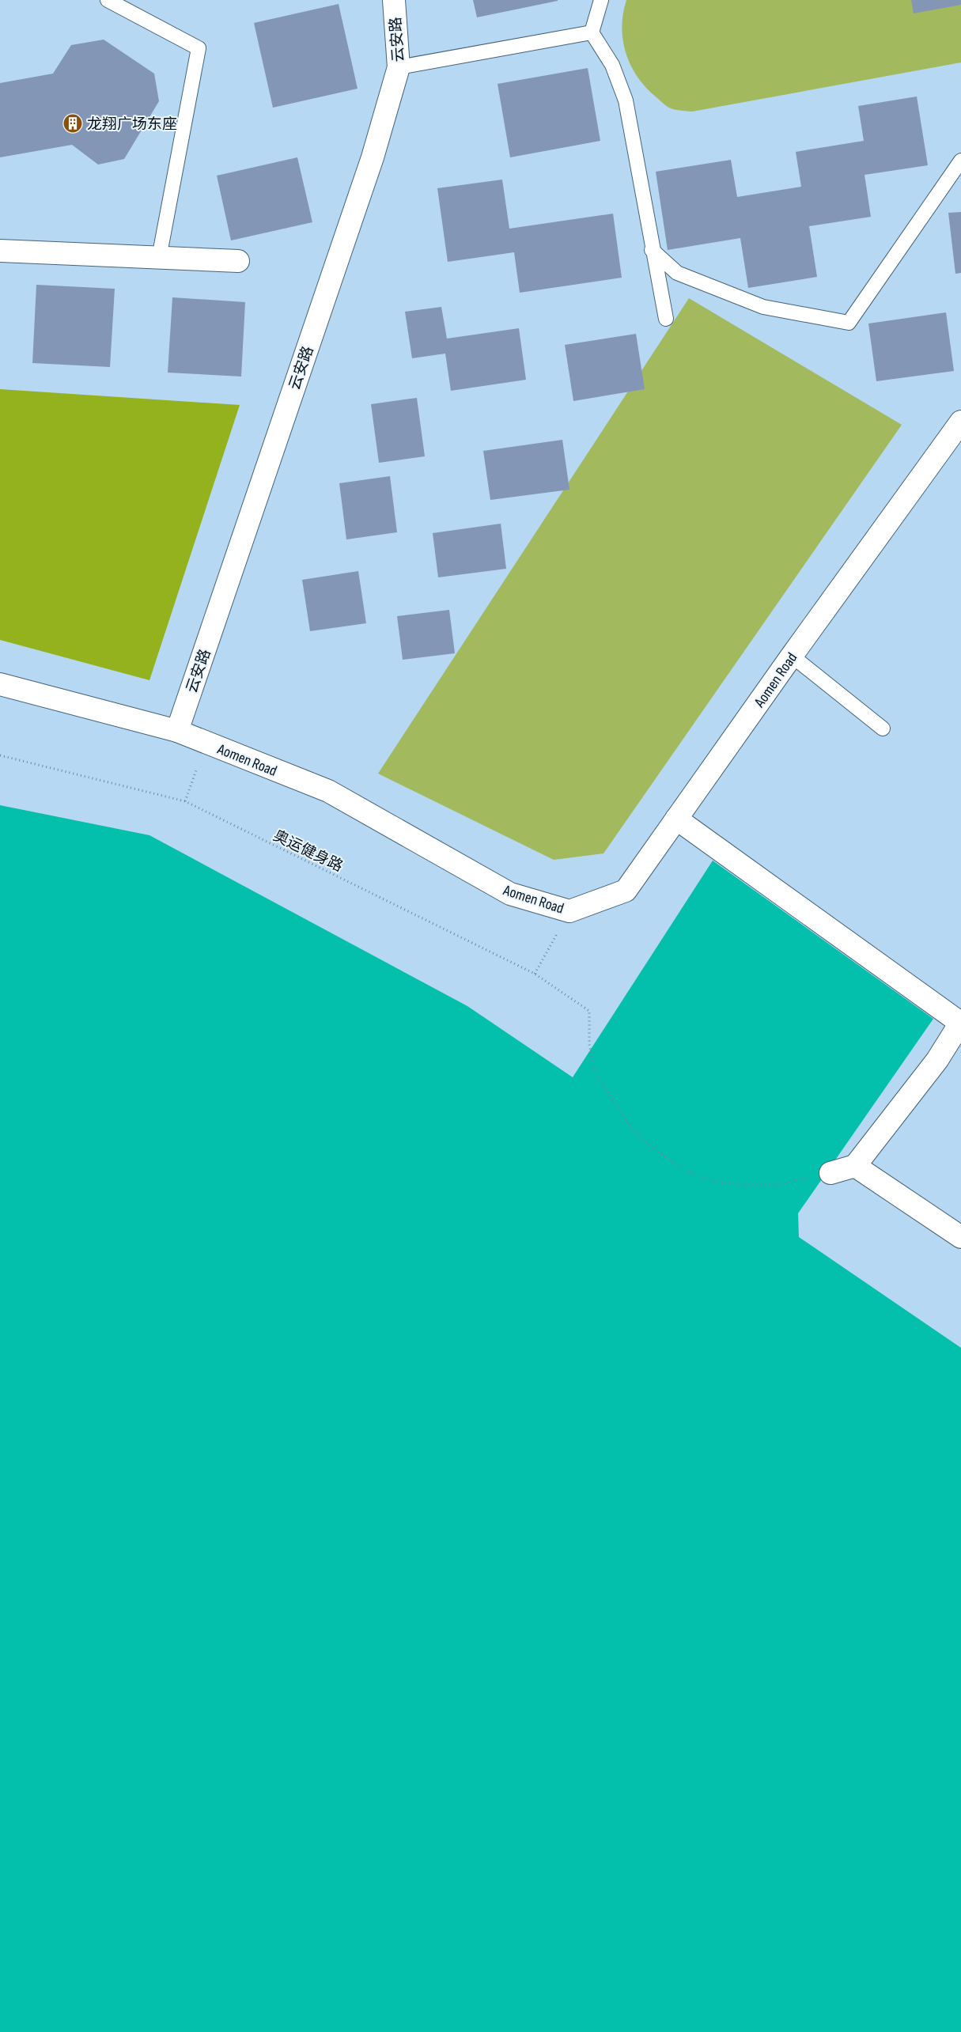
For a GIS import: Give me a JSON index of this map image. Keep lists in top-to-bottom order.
{
  "streets": {
    "street": ["云安路", "Aomen Road"],
    "path": ["奥运健身路"]
  },
  "crossings": [
    ["云安路", "Aomen Road"]
  ],
  "places": {
    "building": ["龙翔广场东座"]
  }
}
